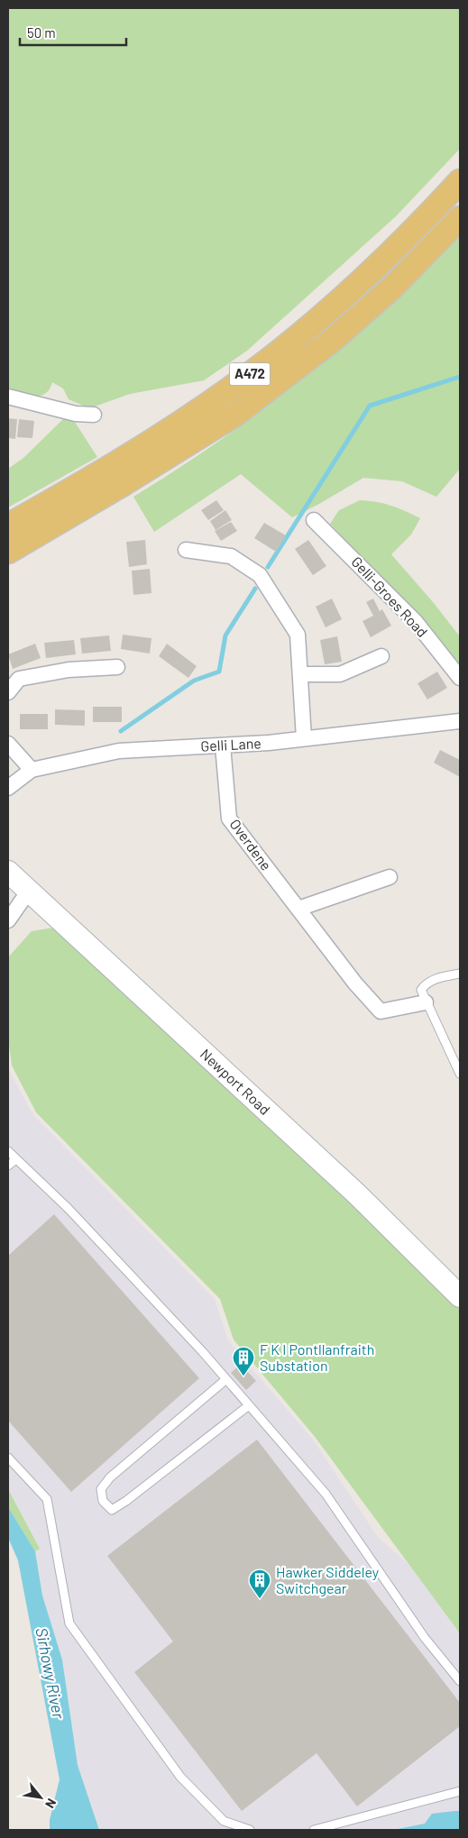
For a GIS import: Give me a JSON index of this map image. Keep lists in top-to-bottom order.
{
  "streets": {
    "main road": ["A472", "Newport Road"],
    "street": ["Gelli-Groes Road", "Gelli Lane", "Overdene"]
  },
  "crossings": [
    ["Gelli Lane", "Overdene"]
  ],
  "water": ["Sirhowy River"],
  "places": {
    "building": ["F K I Pontllanfraith Substation", "Hawker Siddeley Switchgear"]
  },
  "scale_bar": "50 m",
  "north": "bottom right"
}
